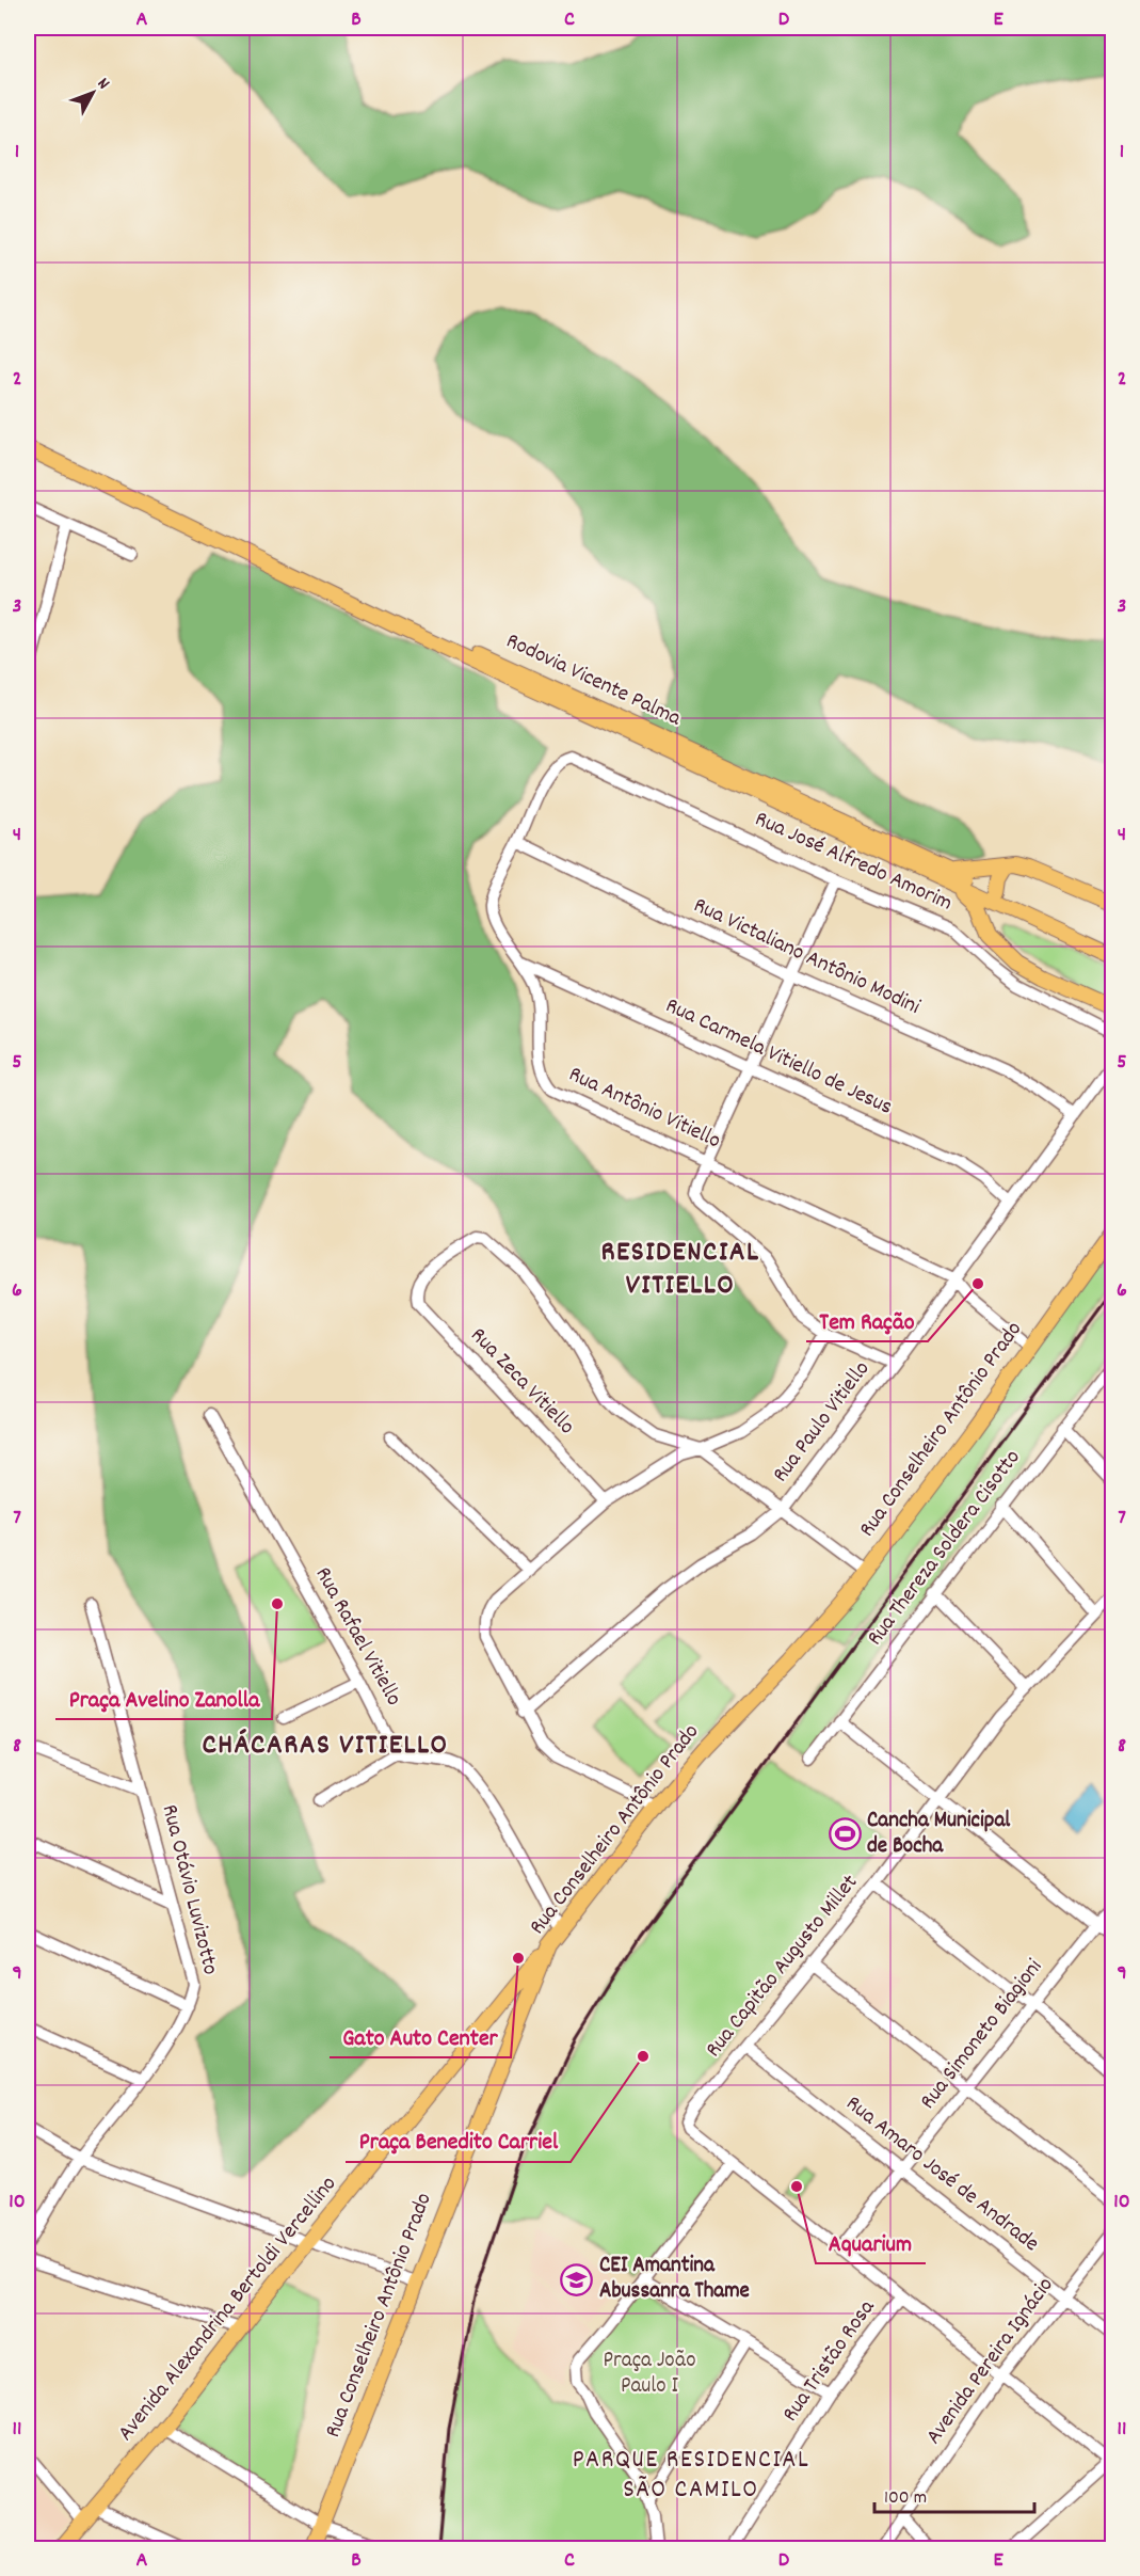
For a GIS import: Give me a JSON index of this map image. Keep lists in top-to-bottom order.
{
  "streets": {
    "main road": ["Rodovia Vicente Palma", "Rua Conselheiro Antônio Prado", "Avenida Alexandrina Bertoldi Vercellino"],
    "street": [
      "Rua José Alfredo Amorim",
      "Rua Victaliano Antônio Modini",
      "Rua Carmela Vitiello de Jesus",
      "Rua Antônio Vitiello",
      "Rua Zeca Vitiello",
      "Rua Paulo Vitiello",
      "Rua Thereza Soldera Cisotto",
      "Rua Rafael Vitiello",
      "Rua Otávio Luvizotto",
      "Rua Capitão Augusto Millet",
      "Rua Simoneto Biagioni",
      "Rua Amaro José de Andrade",
      "Rua Tristão Rosa",
      "Avenida Pereira Ignácio"
    ]
  },
  "crossings": [
    ["Rua José Alfredo Amorim", "Rua Antônio Vitiello"],
    ["Rua Victaliano Antônio Modini", "Rua Antônio Vitiello"],
    ["Rua Victaliano Antônio Modini", "Rua Paulo Vitiello"],
    ["Rua Carmela Vitiello de Jesus", "Rua Antônio Vitiello"],
    ["Rua Carmela Vitiello de Jesus", "Rua Paulo Vitiello"],
    ["Rua Antônio Vitiello", "Rua Paulo Vitiello"],
    ["Rua Antônio Vitiello", "Rua Conselheiro Antônio Prado"],
    ["Rua Conselheiro Antônio Prado", "Avenida Alexandrina Bertoldi Vercellino"],
    ["Rua Capitão Augusto Millet", "Rua Amaro José de Andrade"],
    ["Rua Simoneto Biagioni", "Rua Amaro José de Andrade"],
    ["Rua Amaro José de Andrade", "Avenida Pereira Ignácio"]
  ],
  "districts": ["RESIDENCIAL VITIELLO", "CHÁCARAS VITIELLO", "PARQUE RESIDENCIAL SÃO CAMILO"],
  "parks": ["Praça João Paulo I"],
  "places": {
    "other": [
      "Tem Ração",
      "Praça Avelino Zanolla",
      "Gato Auto Center",
      "Praça Benedito Carriel",
      "Aquarium"
    ],
    "sports": ["Cancha Municipal de Bocha"],
    "school or university": ["CEI Amantina Abussanra Thame"]
  },
  "scale_bar": "100 m",
  "north": "top right",
  "grid": {
    "columns": [
      "A",
      "B",
      "C",
      "D",
      "E"
    ],
    "rows": [
      "1",
      "2",
      "3",
      "4",
      "5",
      "6",
      "7",
      "8",
      "9",
      "10",
      "11"
    ]
  }
}
